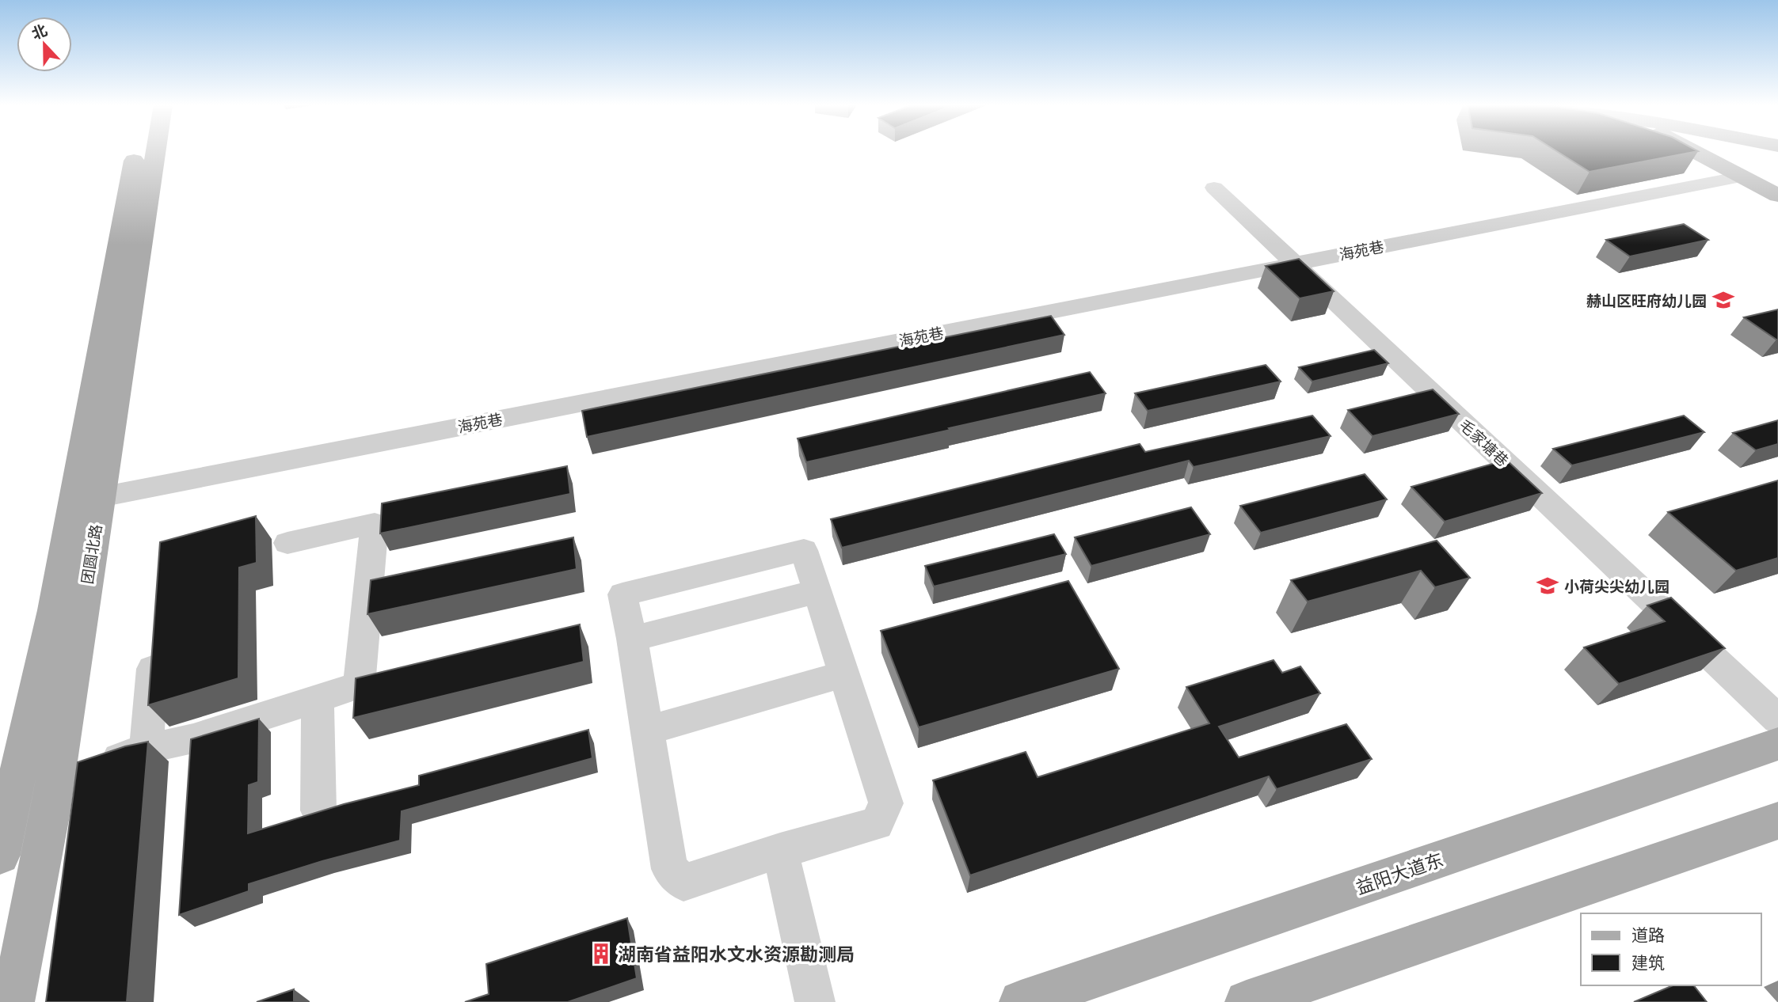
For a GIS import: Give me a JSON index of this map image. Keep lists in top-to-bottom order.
{
  "streets": {
    "main road": ["团圆北路", "益阳大道东"],
    "street": ["海苑巷", "毛家塘巷"]
  },
  "crossings": [
    ["海苑巷", "毛家塘巷"],
    ["海苑巷", "团圆北路"]
  ],
  "places": {
    "school or university": ["赫山区旺府幼儿园", "小荷尖尖幼儿园"],
    "building": ["湖南省益阳水文水资源勘测局"]
  },
  "legend": ["道路", "建筑"],
  "north": "top"
}
